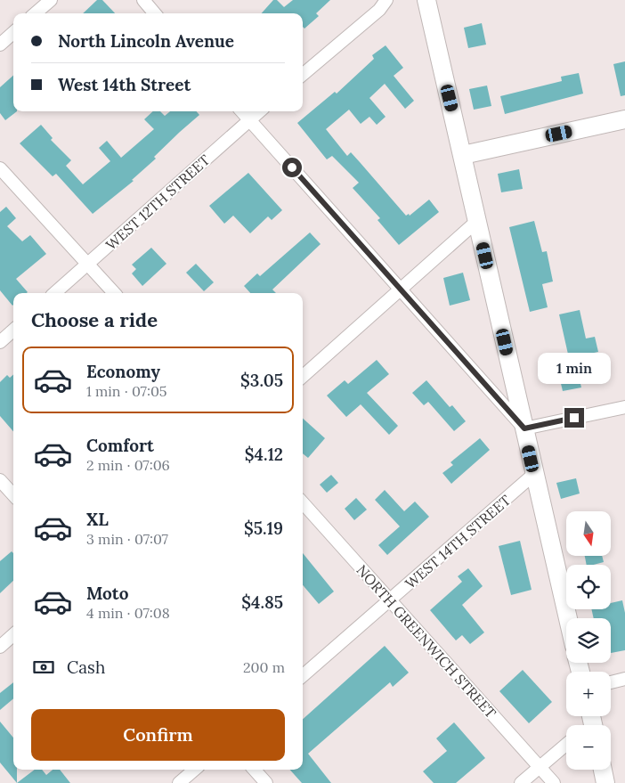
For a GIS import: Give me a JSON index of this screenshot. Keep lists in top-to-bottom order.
{
  "streets": {
    "street": ["WEST 12TH STREET", "WEST 14TH STREET", "NORTH GREENWICH STREET"]
  },
  "crossings": [
    ["WEST 14TH STREET", "NORTH GREENWICH STREET"]
  ],
  "north": "bottom",
  "page": {
    "banner": ["North Lincoln Avenue", "West 14th Street"],
    "heading": "Choose a ride",
    "list": [
      {
        "name": "Economy",
        "note": "1 min · 07:05",
        "value": "$3.05"
      },
      {
        "name": "Comfort",
        "note": "2 min · 07:06",
        "value": "$4.12"
      },
      {
        "name": "XL",
        "note": "3 min · 07:07",
        "value": "$5.19"
      },
      {
        "name": "Moto",
        "note": "4 min · 07:08",
        "value": "$4.85"
      }
    ],
    "bubble": "1 min",
    "map_buttons": ["+", "−"],
    "pay": ["Cash", "200 m"],
    "buttons": "Confirm"
  }
}
